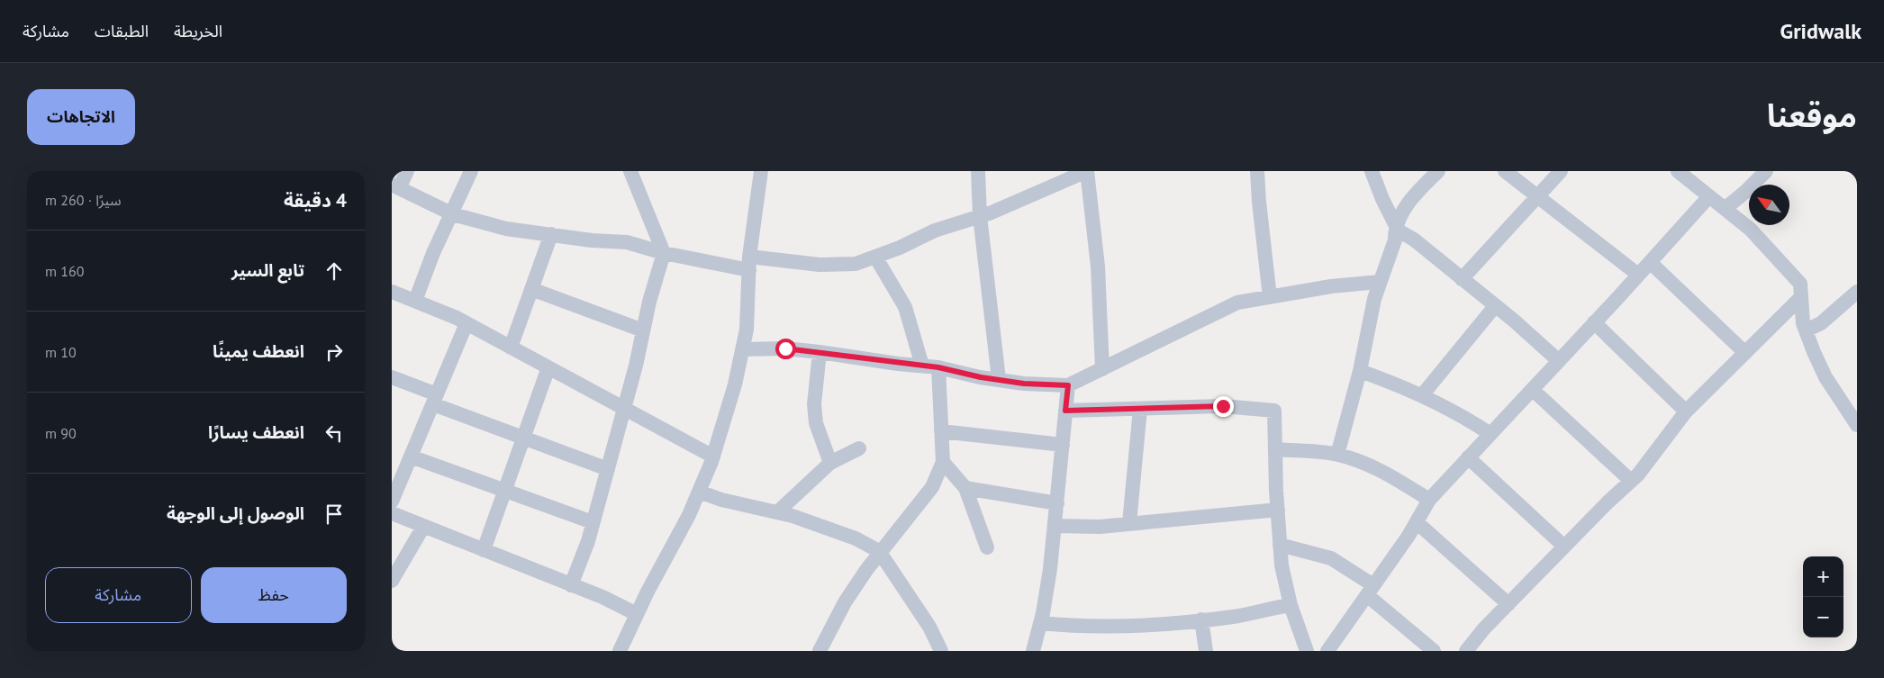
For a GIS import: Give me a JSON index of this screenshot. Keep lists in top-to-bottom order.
{
  "north": "top left",
  "page": {
    "header": "Gridwalk",
    "nav": ["الخريطة", "الطبقات", "مشاركة"],
    "title": "موقعنا",
    "buttons": [
      "الاتجاهات",
      ["حفظ", "مشاركة"]
    ],
    "heading": ["4 دقيقة", "سيرًا · 260 m"],
    "list": [
      ["تابع السير", "160 m"],
      ["انعطف يمينًا", "10 m"],
      ["انعطف يسارًا", "90 m"],
      "الوصول إلى الوجهة"
    ],
    "map_buttons": ["+", "−"]
  }
}
